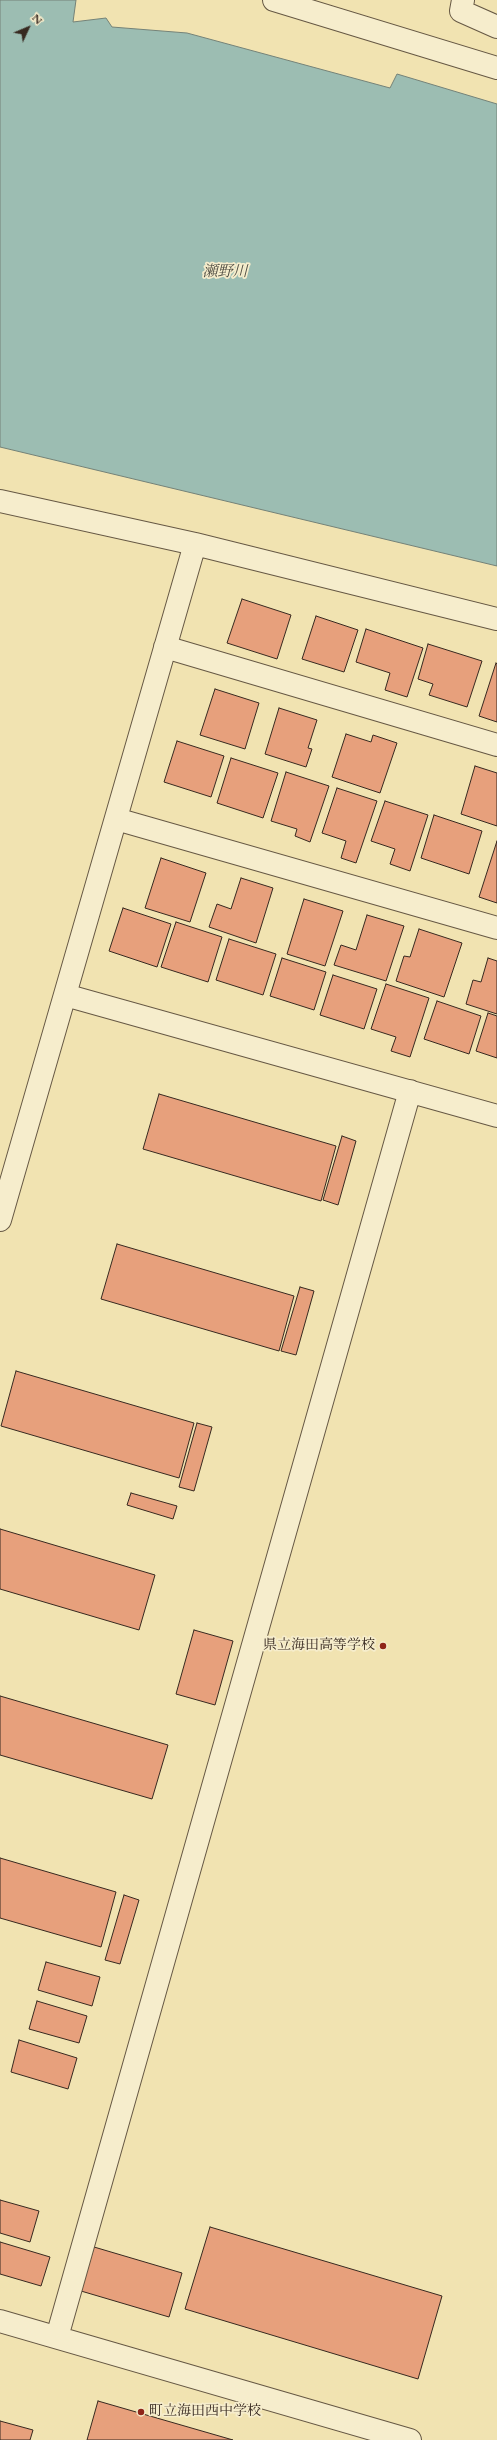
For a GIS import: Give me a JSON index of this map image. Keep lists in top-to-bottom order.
{
  "water": ["瀬野川"],
  "places": ["県立海田高等学校", "町立海田西中学校"],
  "north": "top right"
}
